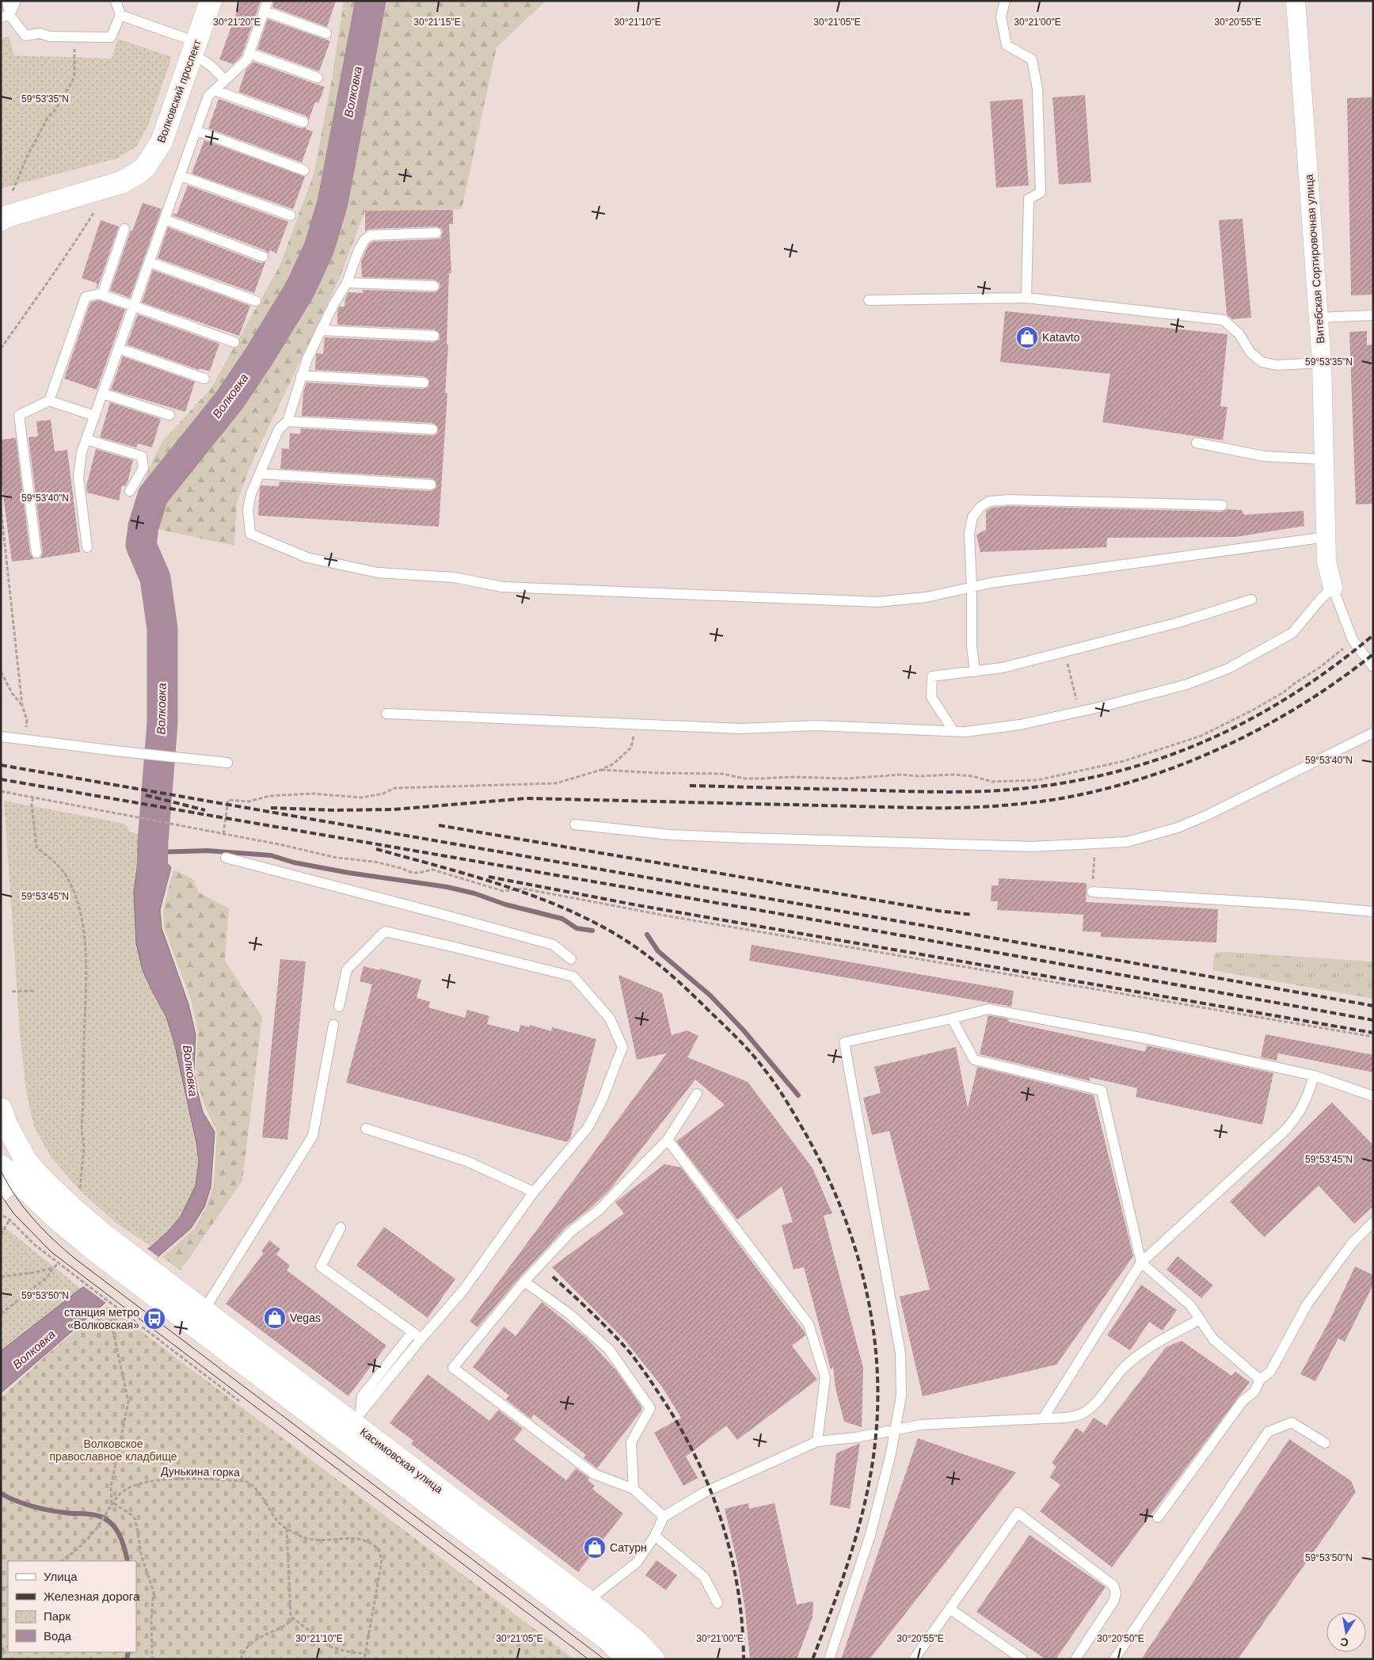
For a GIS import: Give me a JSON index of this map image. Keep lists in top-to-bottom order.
{
  "streets": {
    "main road": ["Волковский проспект", "Касимовская улица"],
    "street": ["Витебская Сортировочная улица"],
    "path": ["Дунькина горка"]
  },
  "water": ["Волковка"],
  "parks": ["Волковское православное кладбище"],
  "places": {
    "shop": ["Katavto", "Vegas", "Сатурн"],
    "bus stop": ["станция метро «Волковская»"]
  },
  "legend": [
    "Улица",
    "Железная дорога",
    "Парк",
    "Вода"
  ],
  "north": "bottom",
  "coordinates": [
    "30°21'20\"E",
    "30°21'15\"E",
    "30°21'10\"E",
    "30°21'05\"E",
    "30°21'00\"E",
    "30°20'55\"E",
    "59°53'35\"N",
    "59°53'40\"N",
    "59°53'45\"N",
    "59°53'50\"N",
    "30°20'50\"E"
  ]
}
